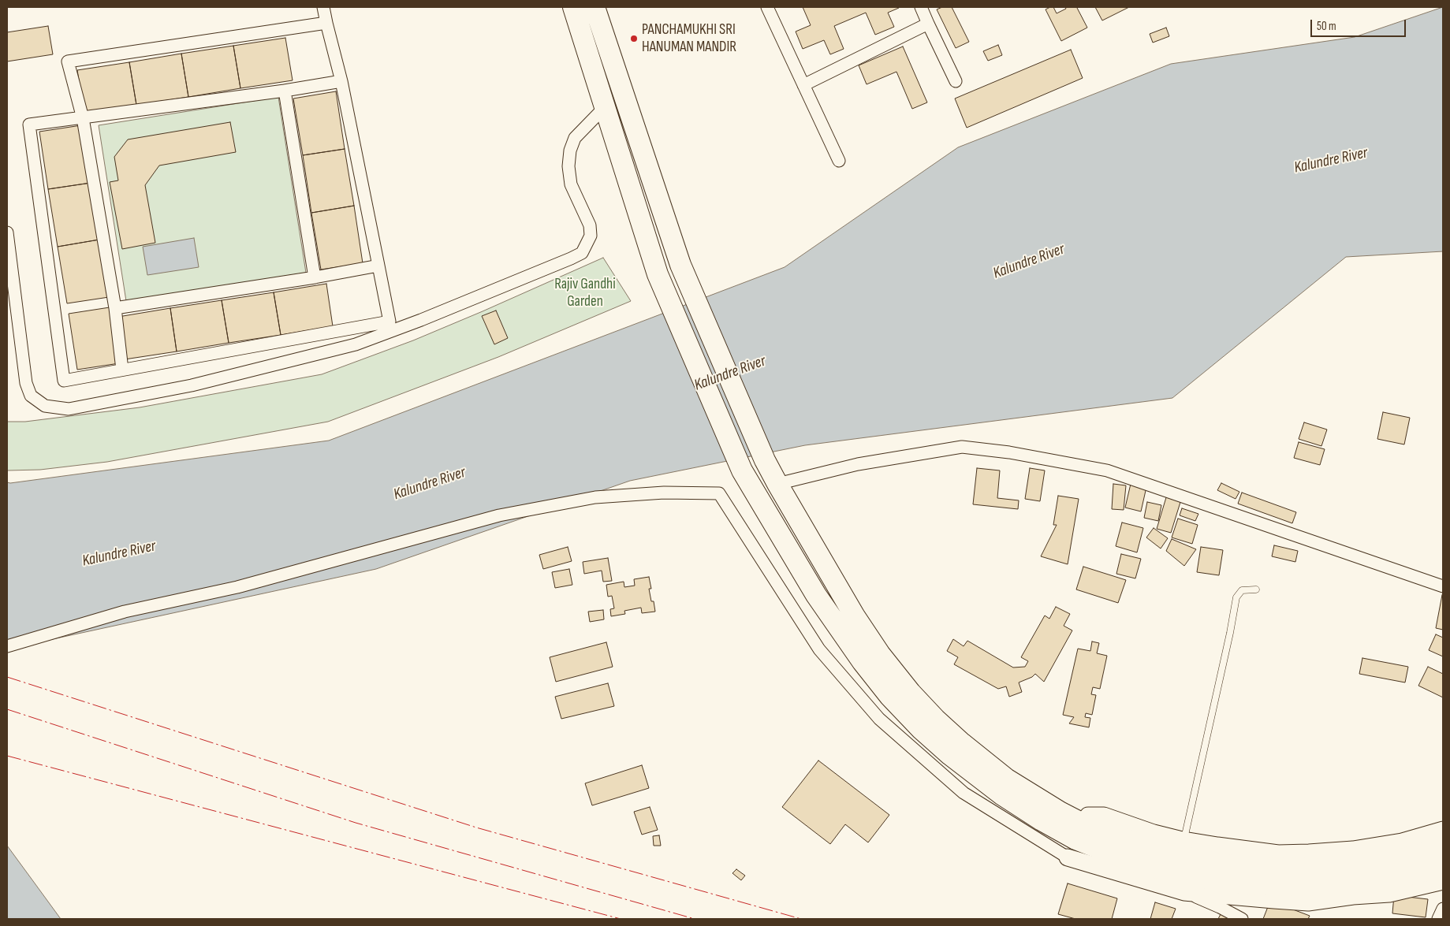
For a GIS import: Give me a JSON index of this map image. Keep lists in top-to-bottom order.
{
  "water": ["Kalundre River"],
  "parks": ["Rajiv Gandhi Garden"],
  "places": ["PANCHAMUKHI SRI HANUMAN MANDIR"],
  "scale_bar": "50 m"
}
